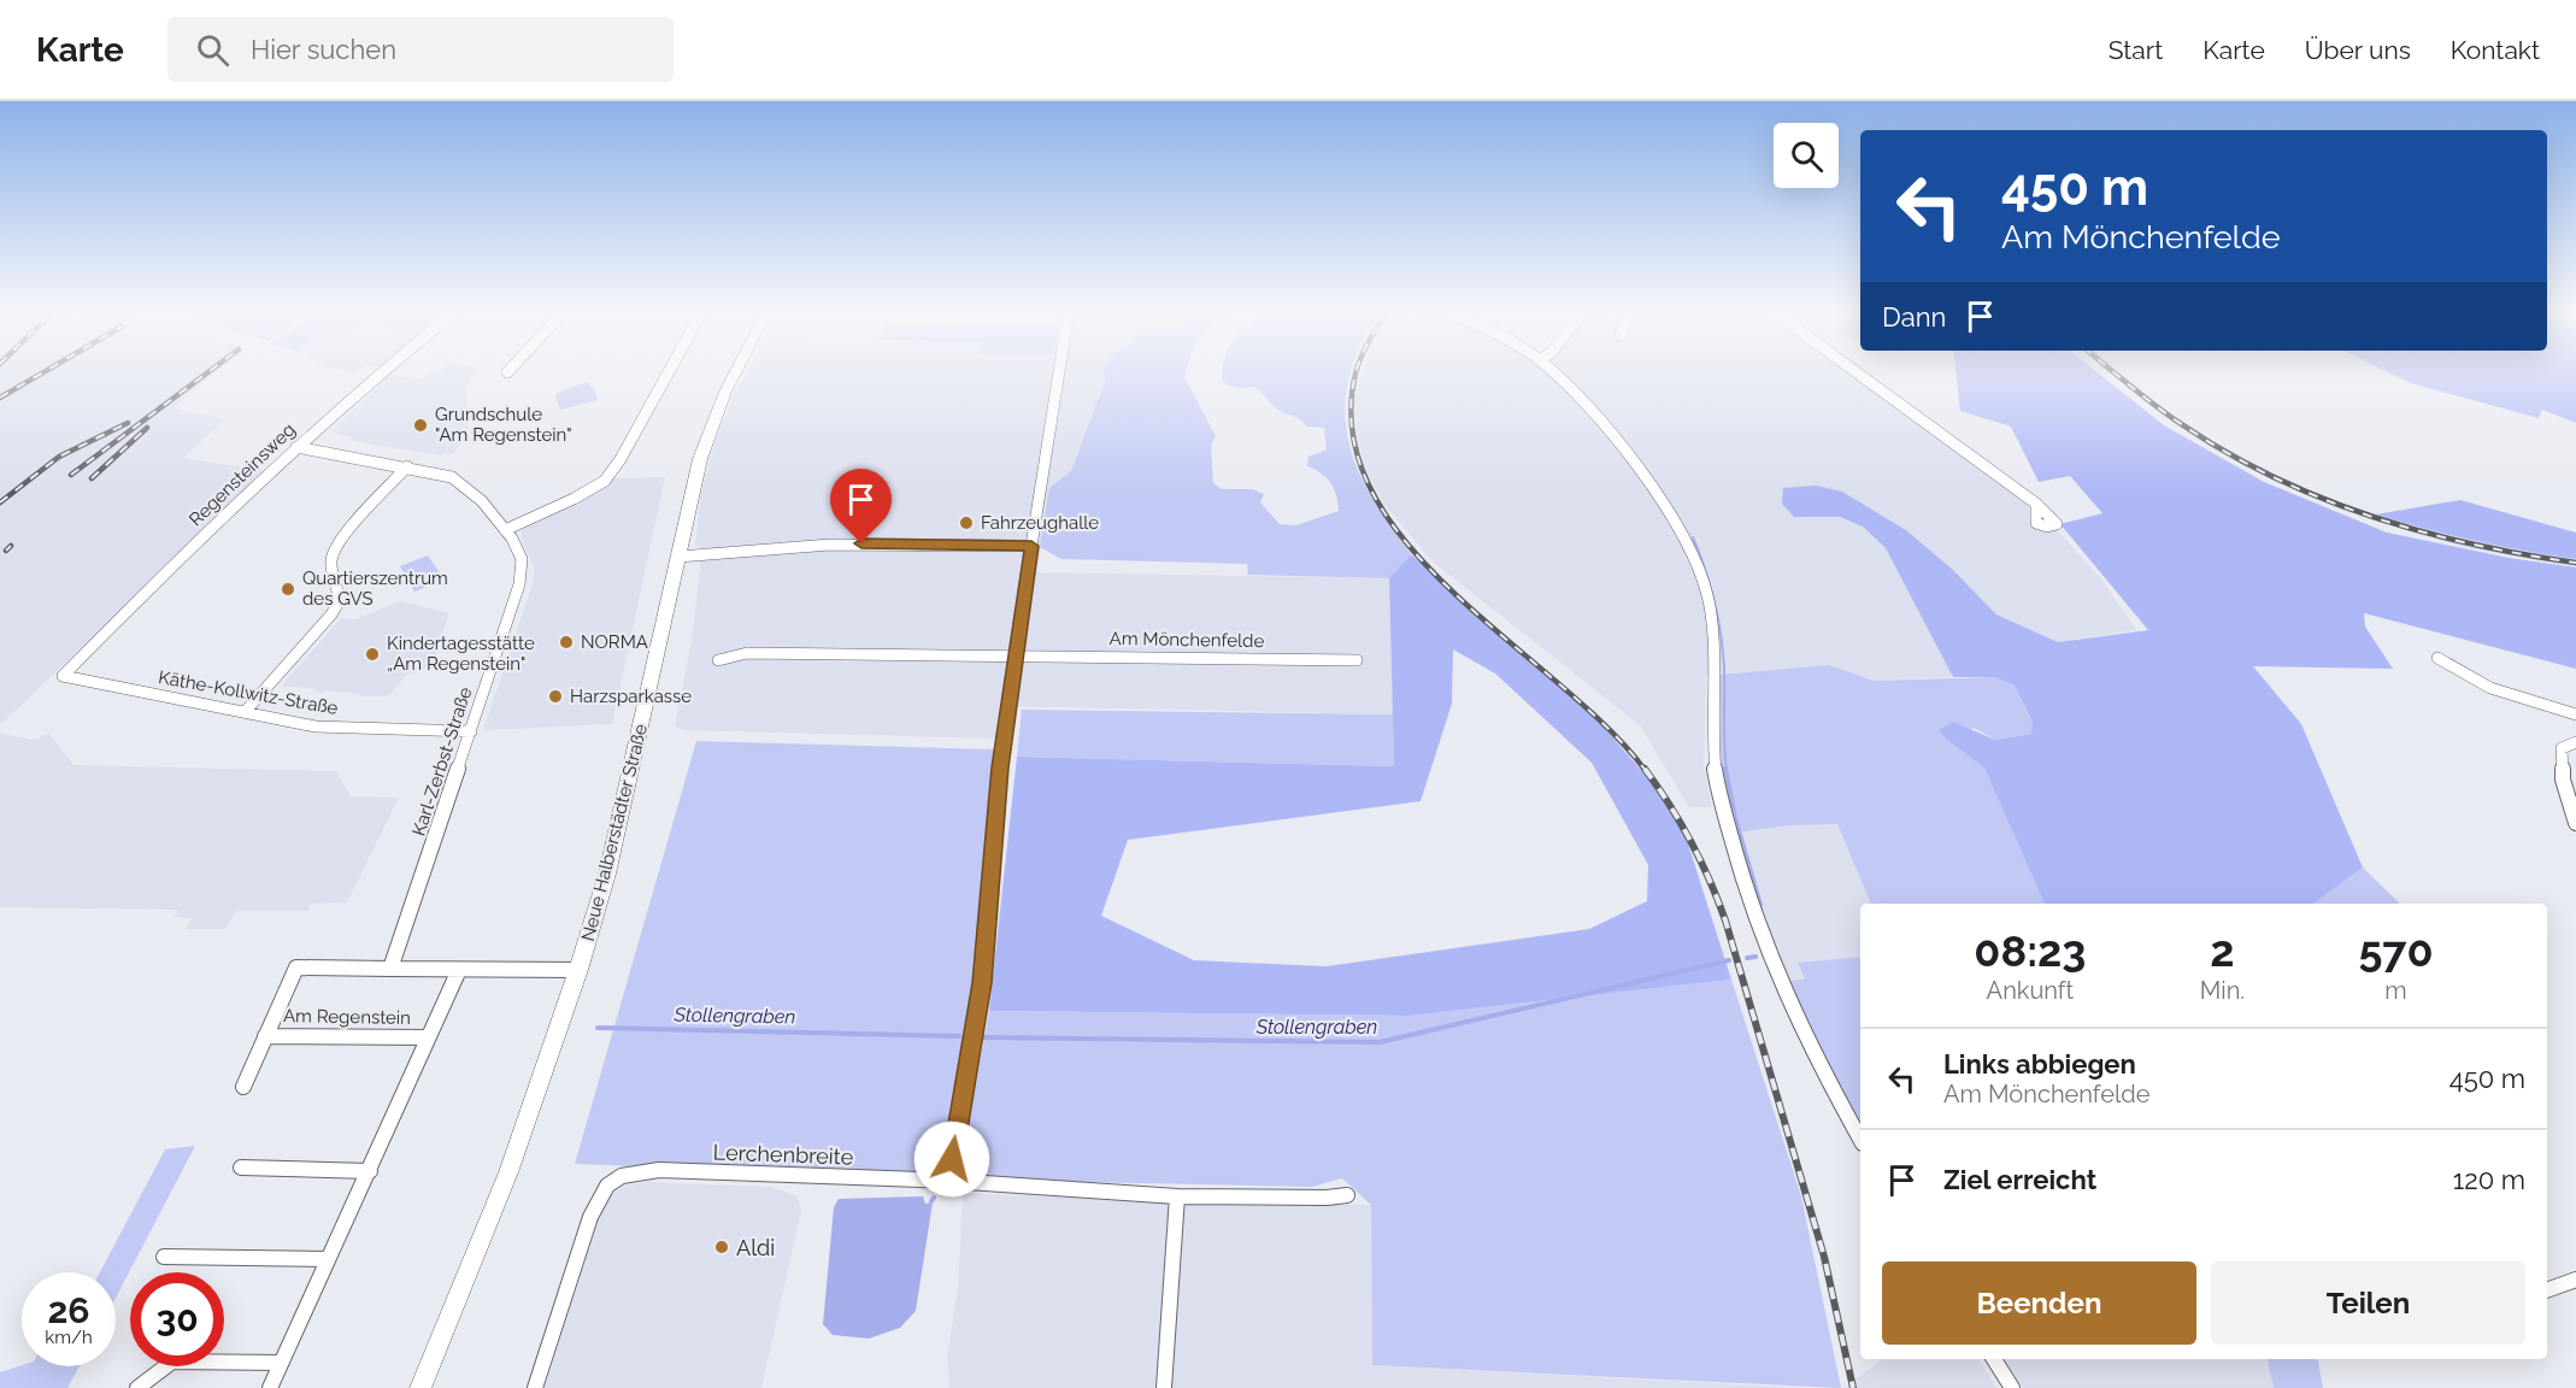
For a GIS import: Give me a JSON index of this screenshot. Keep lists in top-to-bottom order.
{
  "streets": {
    "main road": ["Neue Halberstädter Straße"],
    "street": [
      "Regensteinsweg",
      "Am Mönchenfelde",
      "Käthe-Kollwitz-Straße",
      "Karl-Zerbst-Straße",
      "Am Regenstein",
      "Lerchenbreite"
    ]
  },
  "crossings": [
    ["Regensteinsweg", "Käthe-Kollwitz-Straße"],
    ["Regensteinsweg", "Karl-Zerbst-Straße"],
    ["Käthe-Kollwitz-Straße", "Karl-Zerbst-Straße"],
    ["Karl-Zerbst-Straße", "Am Regenstein"]
  ],
  "water": ["Stollengraben"],
  "places": [
    "Grundschule \"Am Regenstein\"",
    "Fahrzeughalle",
    "Quartierszentrum des GVS",
    "NORMA",
    "Kindertagesstätte „Am Regenstein\"",
    "Harzsparkasse",
    "Aldi"
  ],
  "page": {
    "header": "Karte",
    "search": "Hier suchen",
    "nav": [
      "Start",
      "Karte",
      "Über uns",
      "Kontakt"
    ],
    "turn": ["450 m", "Am Mönchenfelde"],
    "then": "Dann",
    "eta": [
      "08:23",
      "Ankunft",
      "2",
      "Min.",
      "570",
      "m"
    ],
    "list": [
      {
        "name": "Links abbiegen",
        "note": "Am Mönchenfelde",
        "value": "450 m"
      },
      {
        "name": "Ziel erreicht",
        "value": "120 m"
      }
    ],
    "buttons": ["Beenden", "Teilen"],
    "speed": "26 km/h",
    "limit": "30"
  }
}
